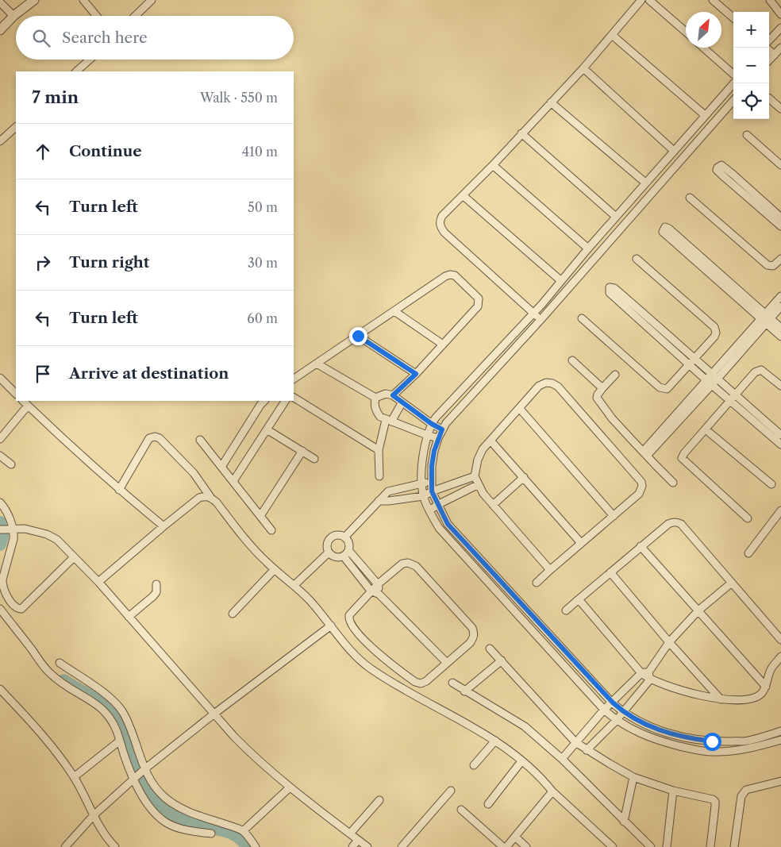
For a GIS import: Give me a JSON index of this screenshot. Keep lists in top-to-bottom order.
{
  "north": "top right",
  "page": {
    "map_buttons": ["+", "−"],
    "search": "Search here",
    "heading": ["7 min", "Walk · 550 m"],
    "list": [
      ["Continue", "410 m"],
      ["Turn left", "50 m"],
      ["Turn right", "30 m"],
      ["Turn left", "60 m"],
      "Arrive at destination"
    ]
  }
}
